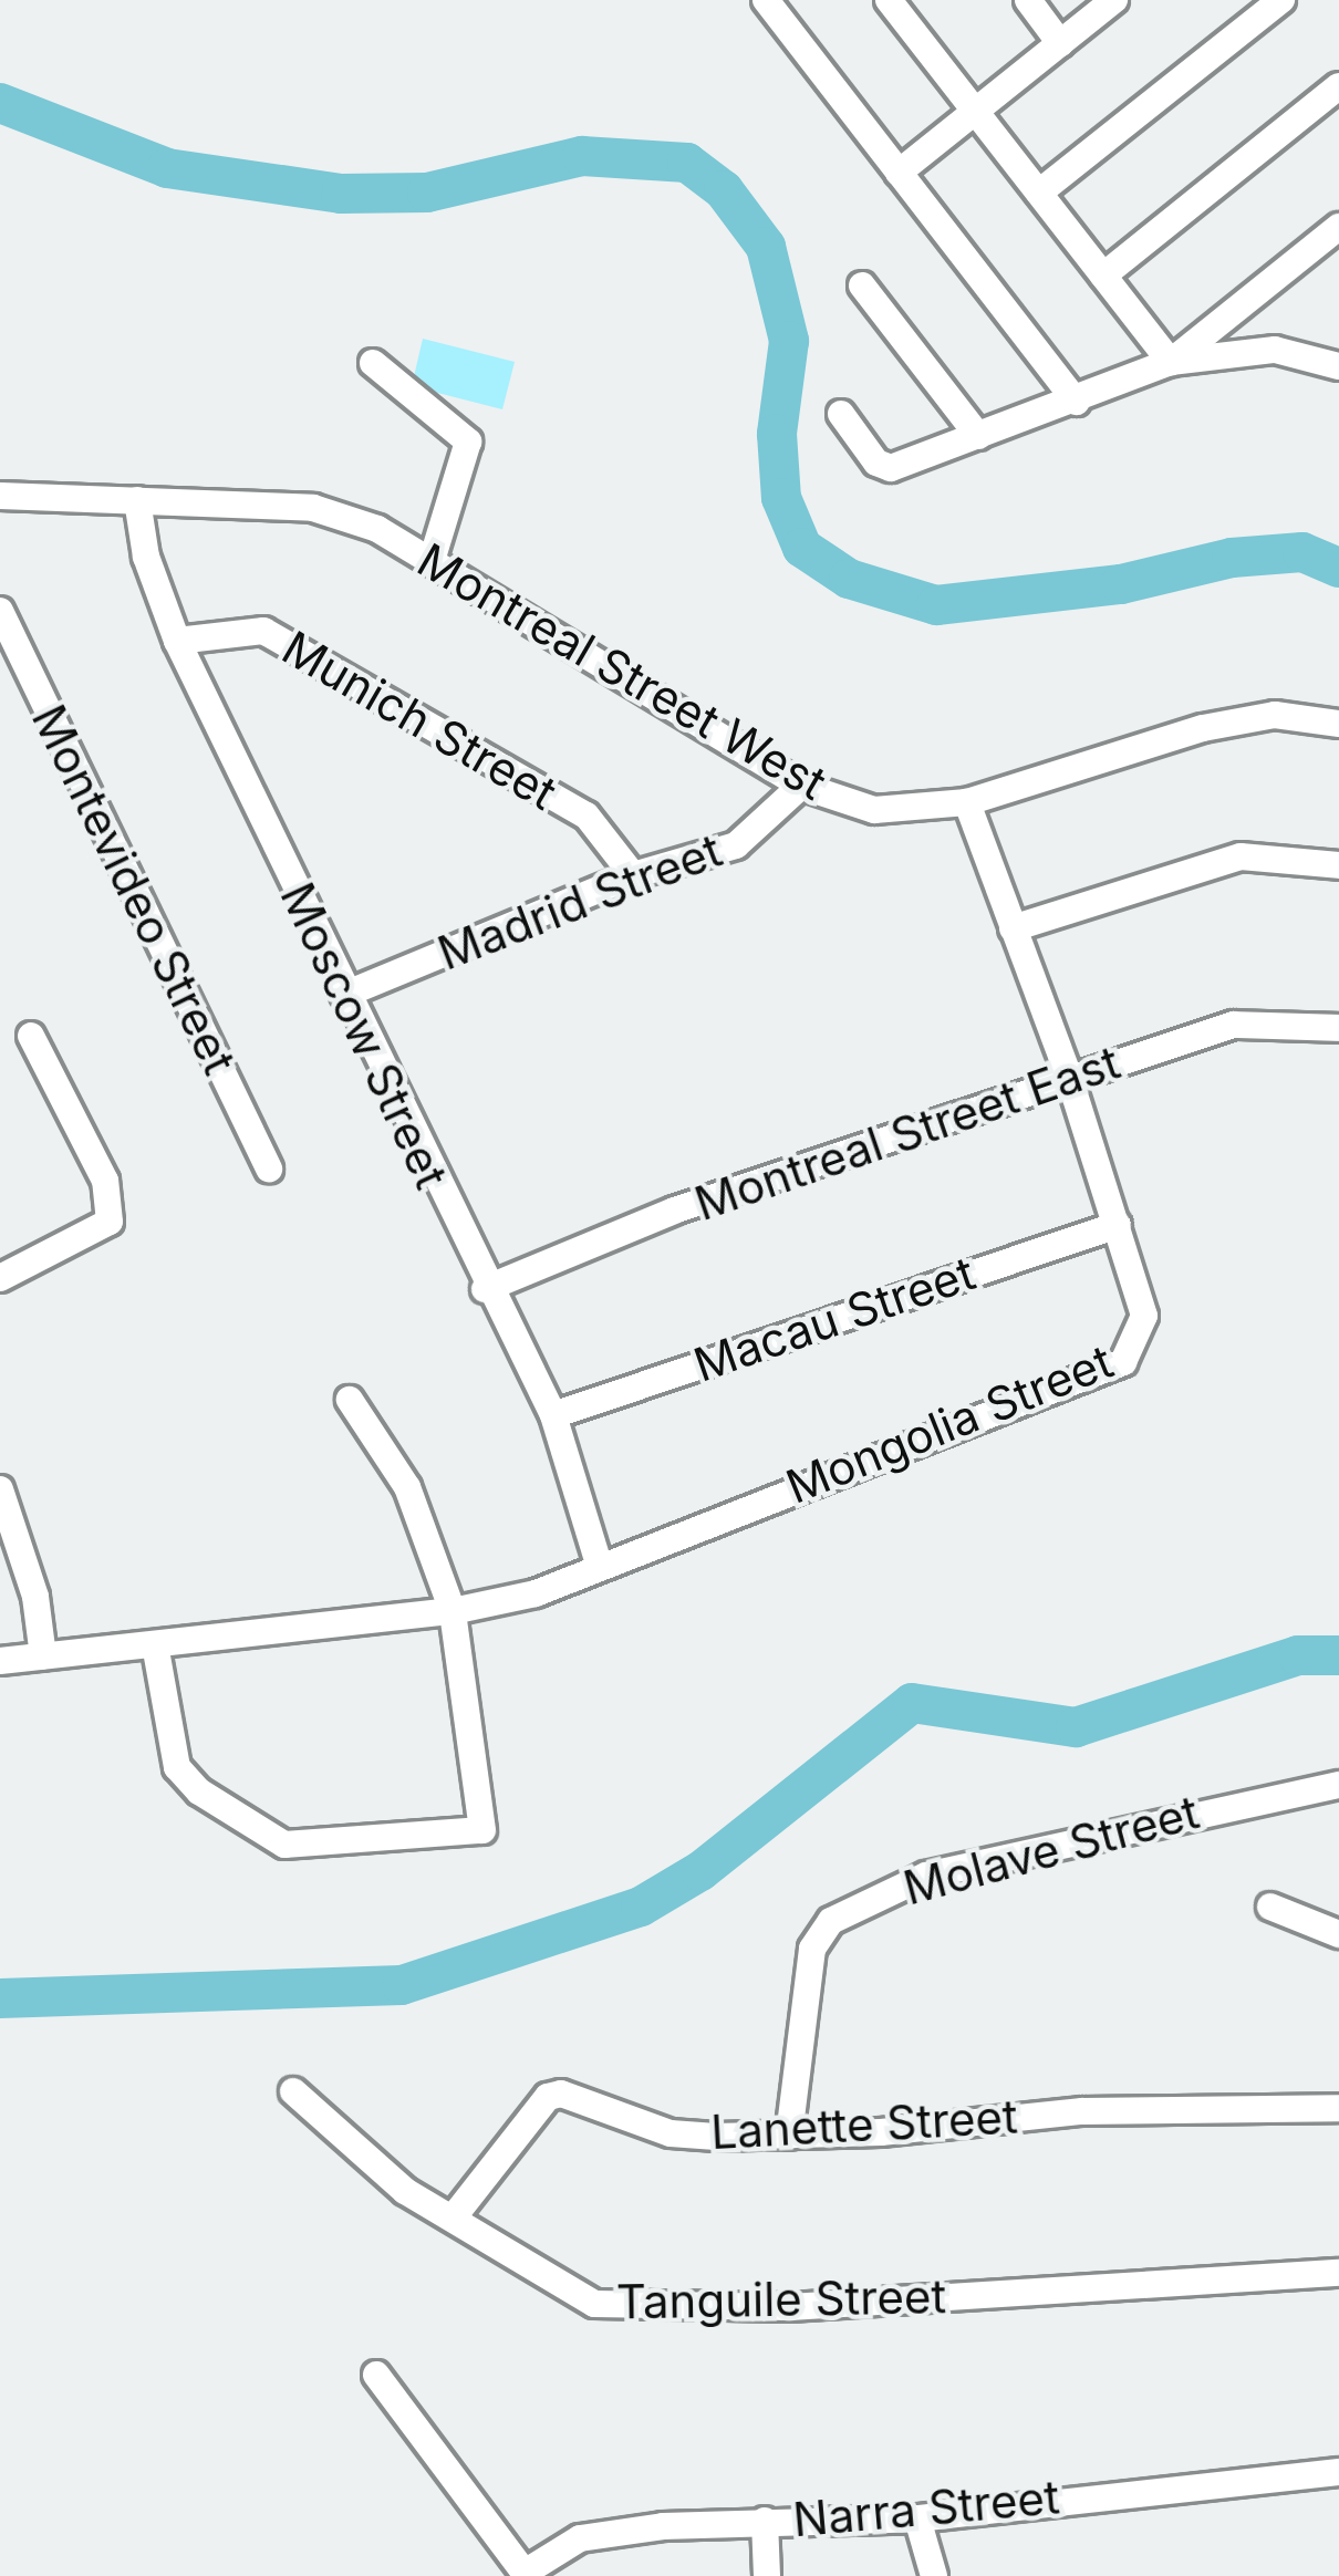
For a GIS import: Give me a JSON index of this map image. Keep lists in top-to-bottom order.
{
  "streets": {
    "street": [
      "Montreal Street West",
      "Munich Street",
      "Montevideo Street",
      "Madrid Street",
      "Moscow Street",
      "Montreal Street East",
      "Macau Street",
      "Mongolia Street",
      "Molave Street",
      "Lanette Street",
      "Tanguile Street",
      "Narra Street"
    ]
  },
  "crossings": [
    ["Montreal Street West", "Madrid Street"],
    ["Montreal Street West", "Moscow Street"],
    ["Montreal Street West", "Mongolia Street"],
    ["Munich Street", "Madrid Street"],
    ["Munich Street", "Moscow Street"],
    ["Madrid Street", "Moscow Street"],
    ["Moscow Street", "Montreal Street East"],
    ["Moscow Street", "Macau Street"],
    ["Moscow Street", "Mongolia Street"],
    ["Montreal Street East", "Mongolia Street"],
    ["Macau Street", "Mongolia Street"],
    ["Molave Street", "Lanette Street"],
    ["Lanette Street", "Tanguile Street"]
  ]
}
